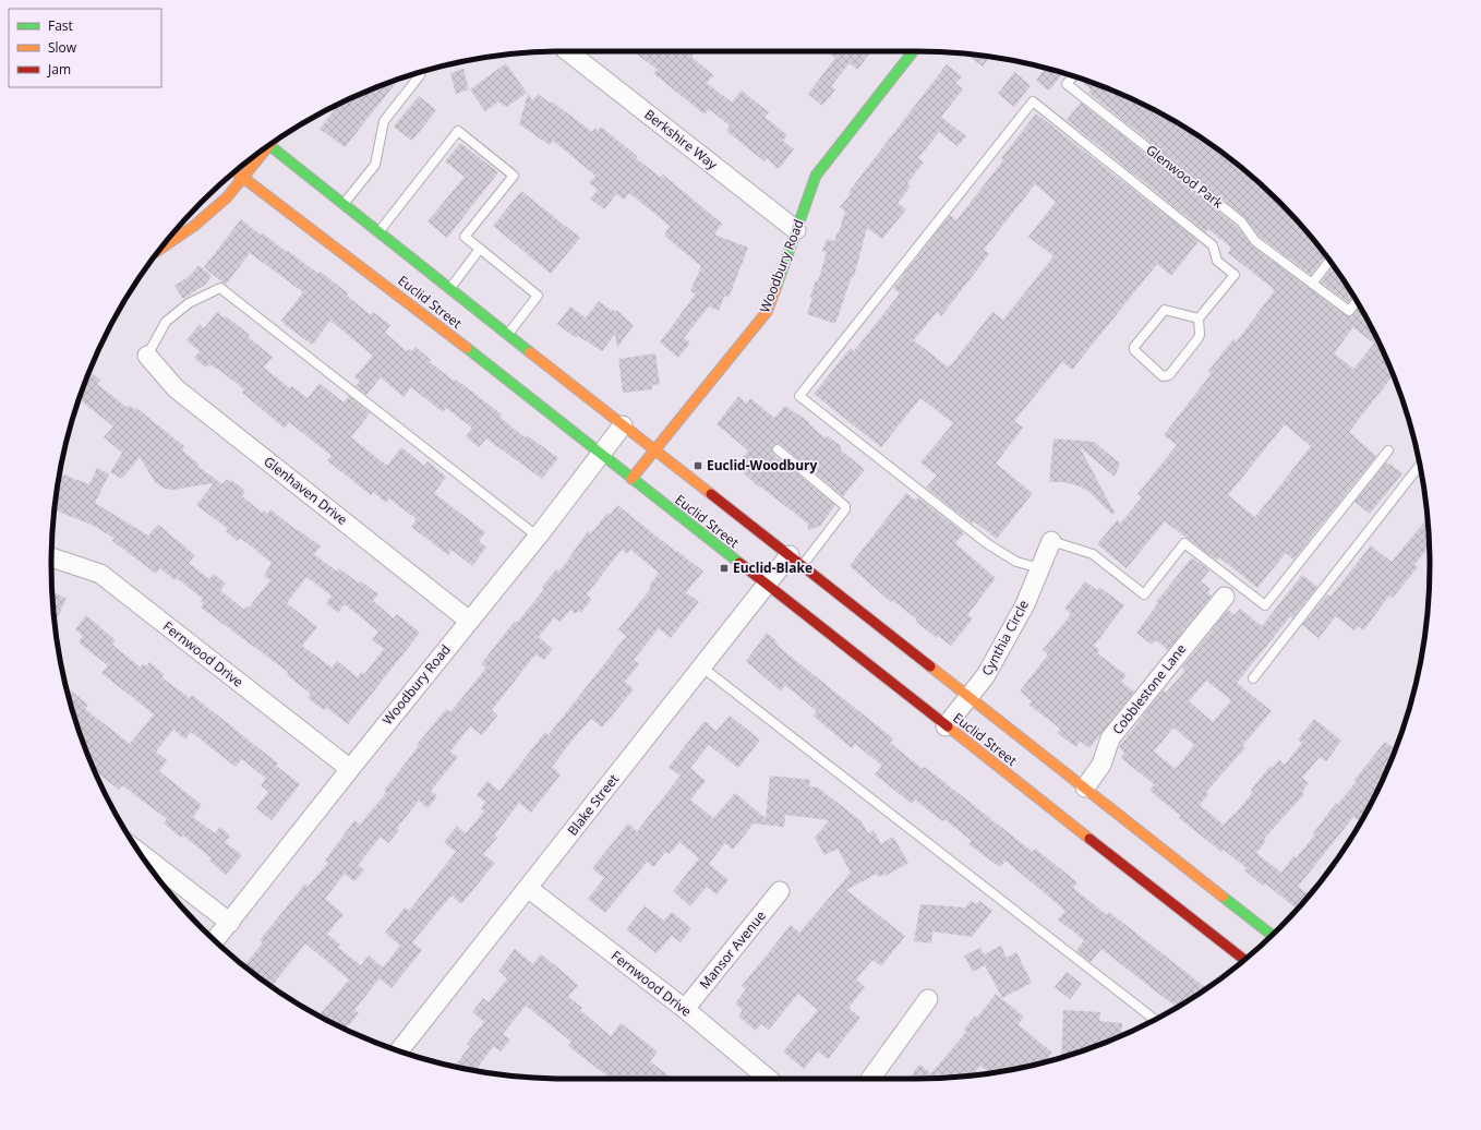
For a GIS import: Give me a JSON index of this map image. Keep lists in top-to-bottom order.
{
  "streets": {
    "main road": ["Woodbury Road", "Euclid Street"],
    "street": [
      "Berkshire Way",
      "Glenhaven Drive",
      "Cynthia Circle",
      "Fernwood Drive",
      "Cobblestone Lane",
      "Blake Street",
      "Mansor Avenue"
    ],
    "lane": ["Glenwood Park"]
  },
  "crossings": [
    ["Berkshire Way", "Woodbury Road"],
    ["Woodbury Road", "Euclid Street"],
    ["Woodbury Road", "Glenhaven Drive"],
    ["Woodbury Road", "Fernwood Drive"],
    ["Euclid Street", "Cynthia Circle"],
    ["Euclid Street", "Cobblestone Lane"],
    ["Euclid Street", "Blake Street"],
    ["Fernwood Drive", "Blake Street"],
    ["Fernwood Drive", "Mansor Avenue"]
  ],
  "places": {
    "transit": ["Euclid-Woodbury", "Euclid-Blake"]
  },
  "legend": ["Fast", "Slow", "Jam"]
}
